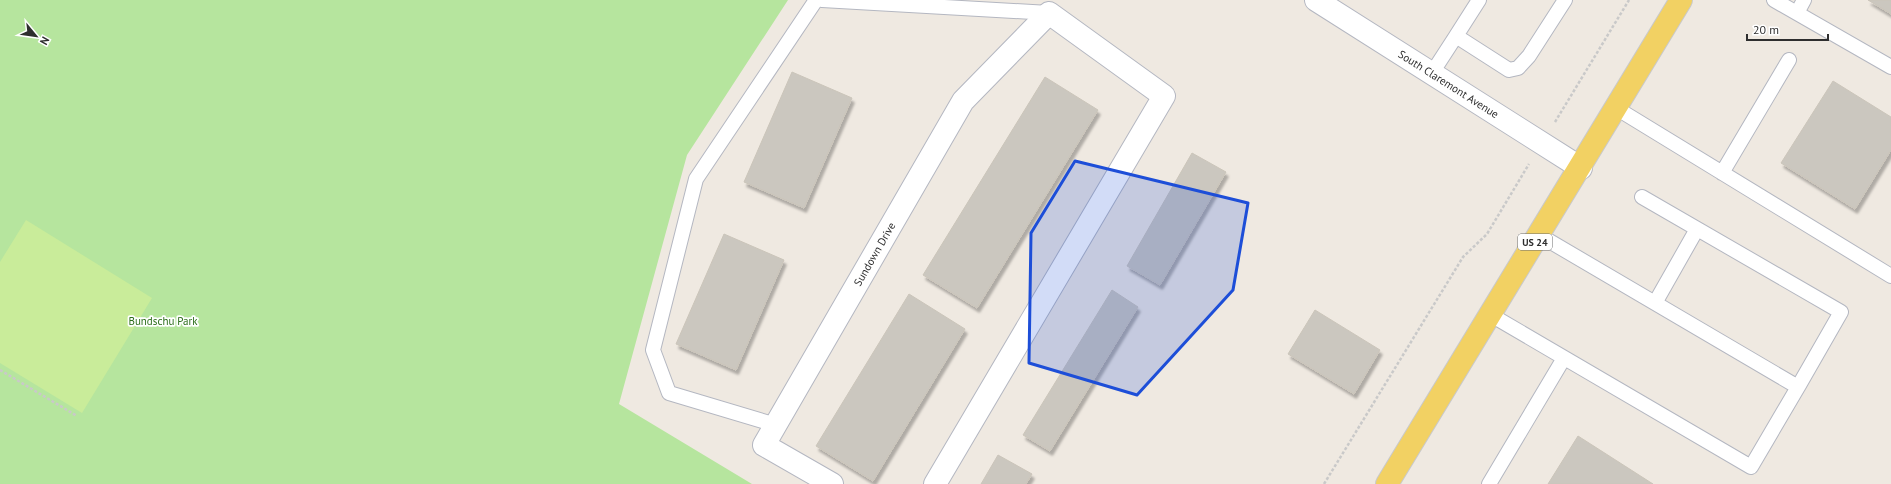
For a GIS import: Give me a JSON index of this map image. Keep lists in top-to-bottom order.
{
  "streets": {
    "main road": ["US 24"],
    "street": ["South Claremont Avenue", "Sundown Drive"]
  },
  "crossings": [
    ["South Claremont Avenue", "US 24"]
  ],
  "parks": ["Bundschu Park"],
  "scale_bar": "20 m",
  "north": "bottom right"
}
